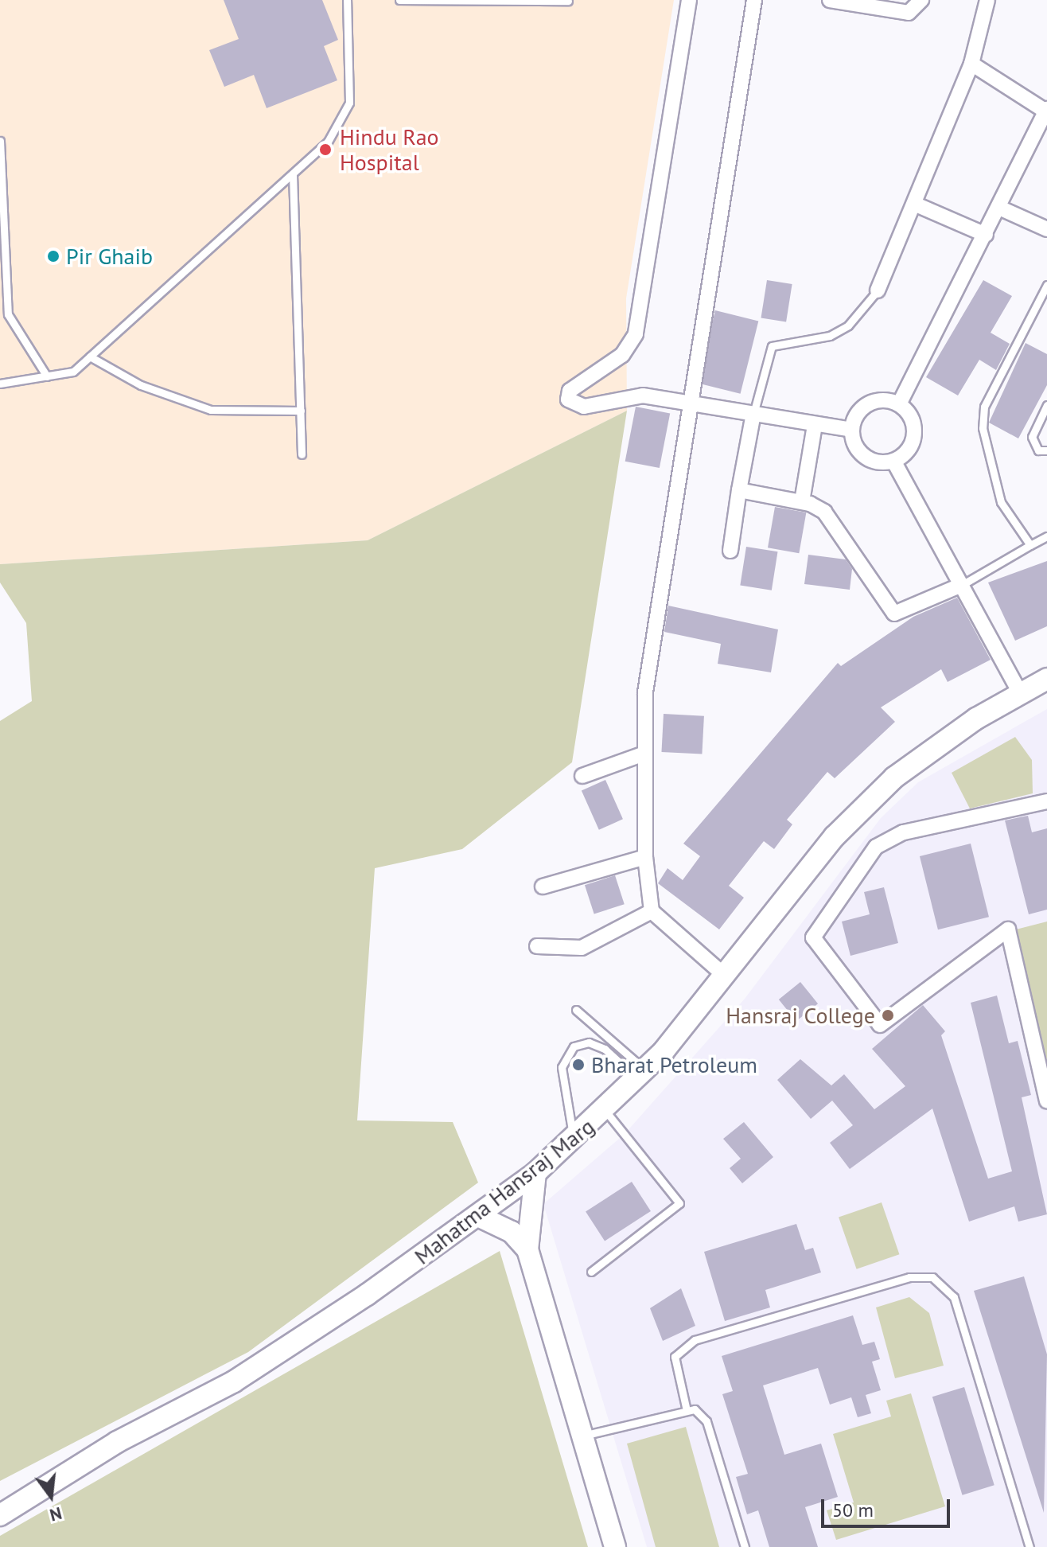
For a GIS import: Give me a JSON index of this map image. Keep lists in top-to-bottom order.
{
  "streets": {
    "street": ["Mahatma Hansraj Marg"]
  },
  "places": [
    "Hindu Rao Hospital",
    "Pir Ghaib",
    "Hansraj College",
    "Bharat Petroleum"
  ],
  "scale_bar": "50 m",
  "north": "bottom"
}
